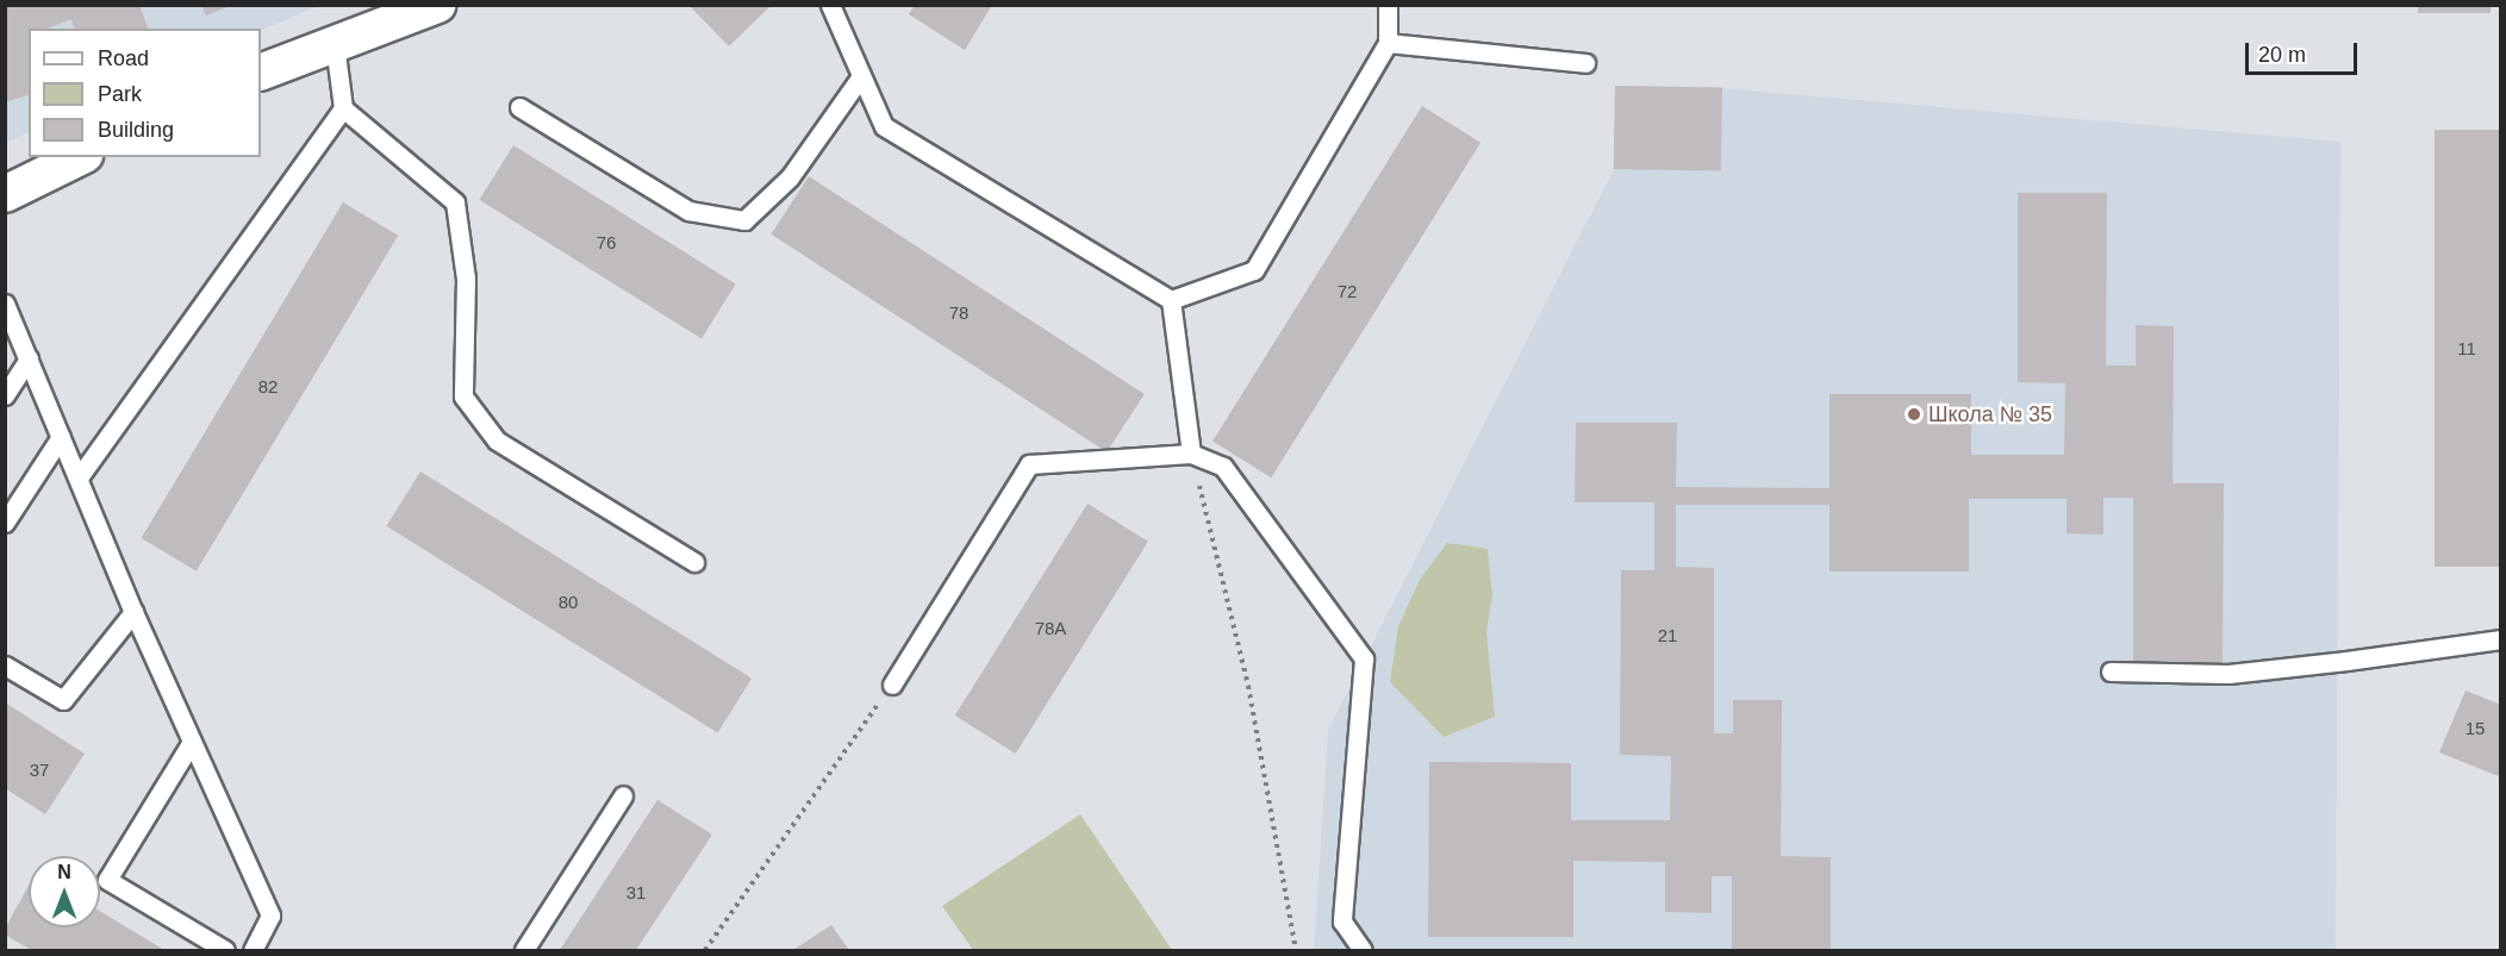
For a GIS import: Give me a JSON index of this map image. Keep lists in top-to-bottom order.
{
  "places": ["Школа № 35"],
  "house_numbers": [
    "76",
    "72",
    "78",
    "11",
    "82",
    "80",
    "78А",
    "21",
    "15",
    "37",
    "31"
  ],
  "legend": ["Road", "Park", "Building"],
  "scale_bar": "20 m",
  "north": "top"
}
